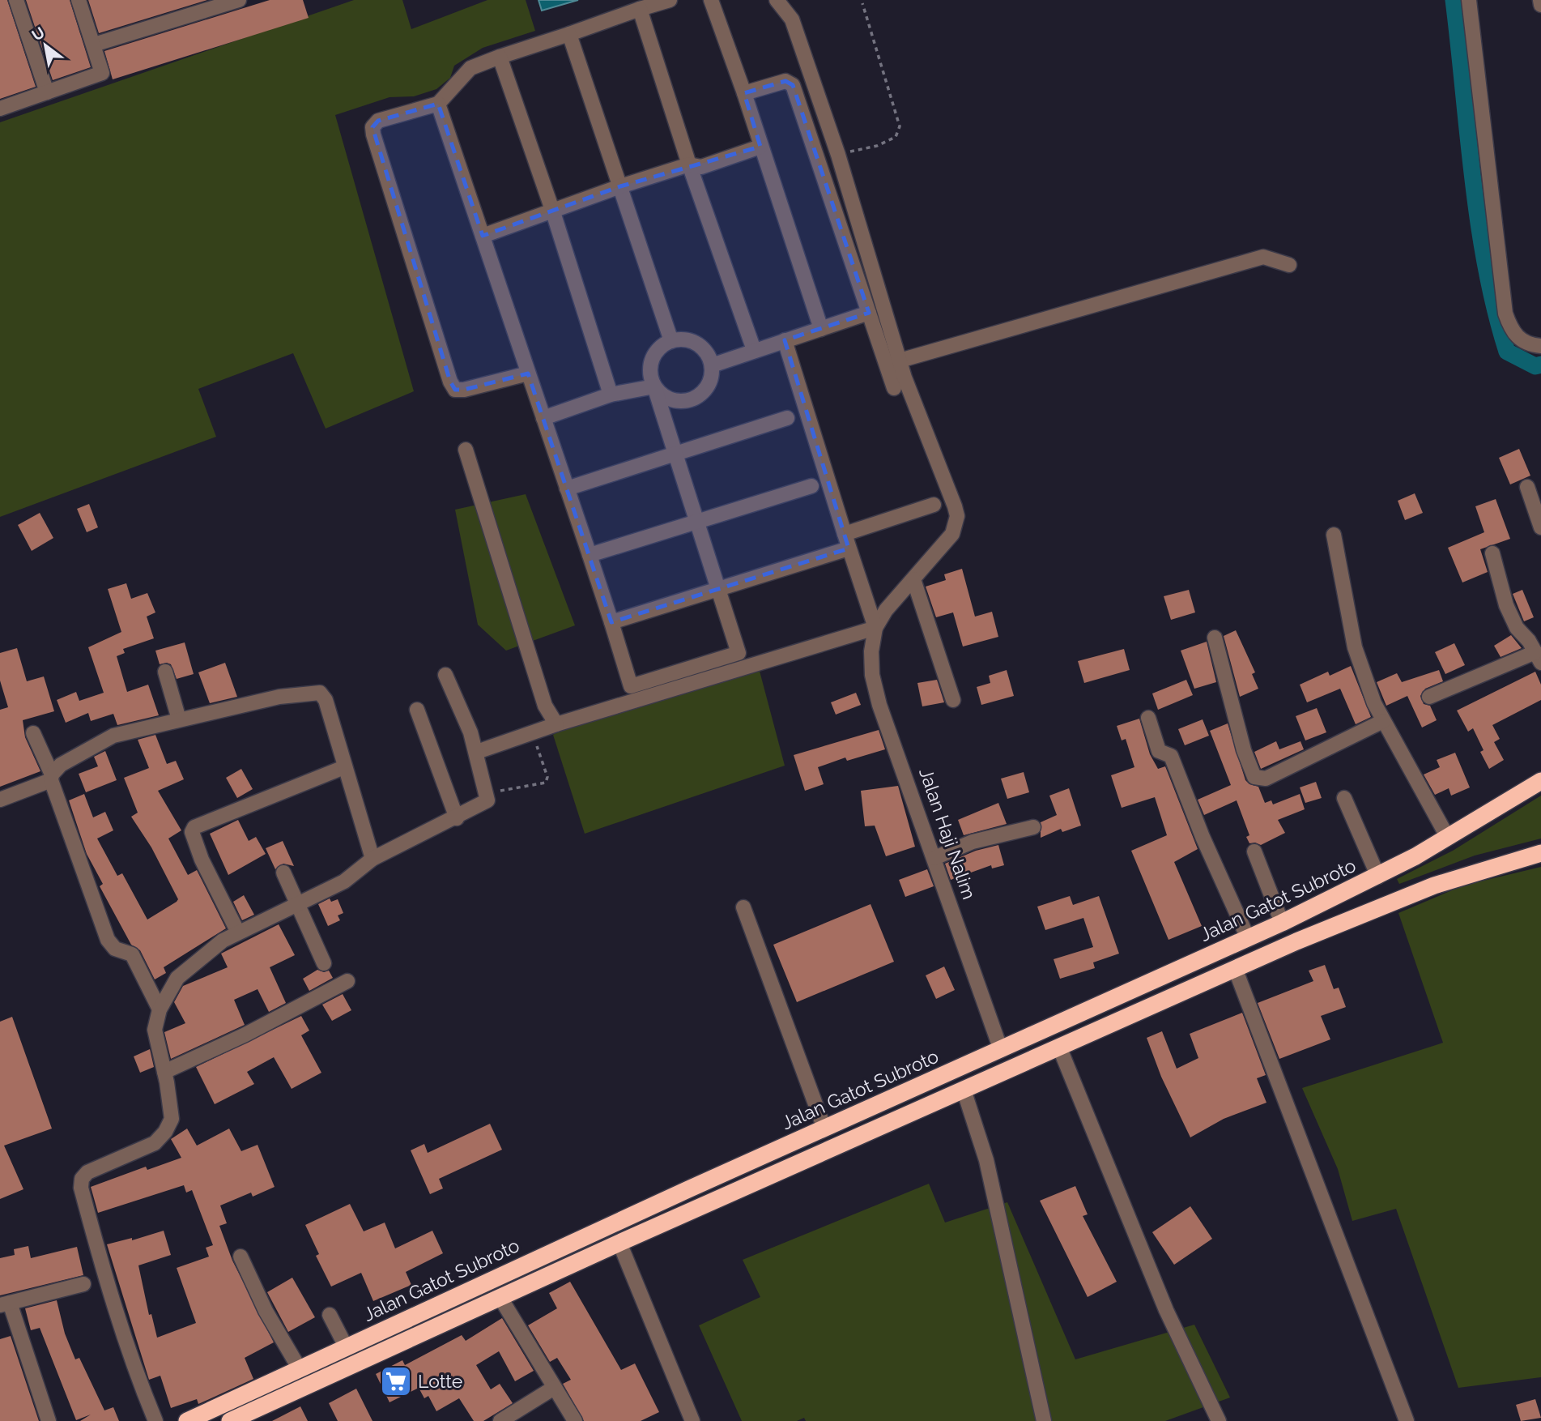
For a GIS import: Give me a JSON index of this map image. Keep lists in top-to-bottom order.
{
  "streets": {
    "highway": ["Jalan Gatot Subroto"],
    "street": ["Jalan Haji Nalim"]
  },
  "crossings": [
    ["Jalan Haji Nalim", "Jalan Gatot Subroto"]
  ],
  "places": {
    "supermarket": ["Lotte"]
  },
  "north": "top left"
}
